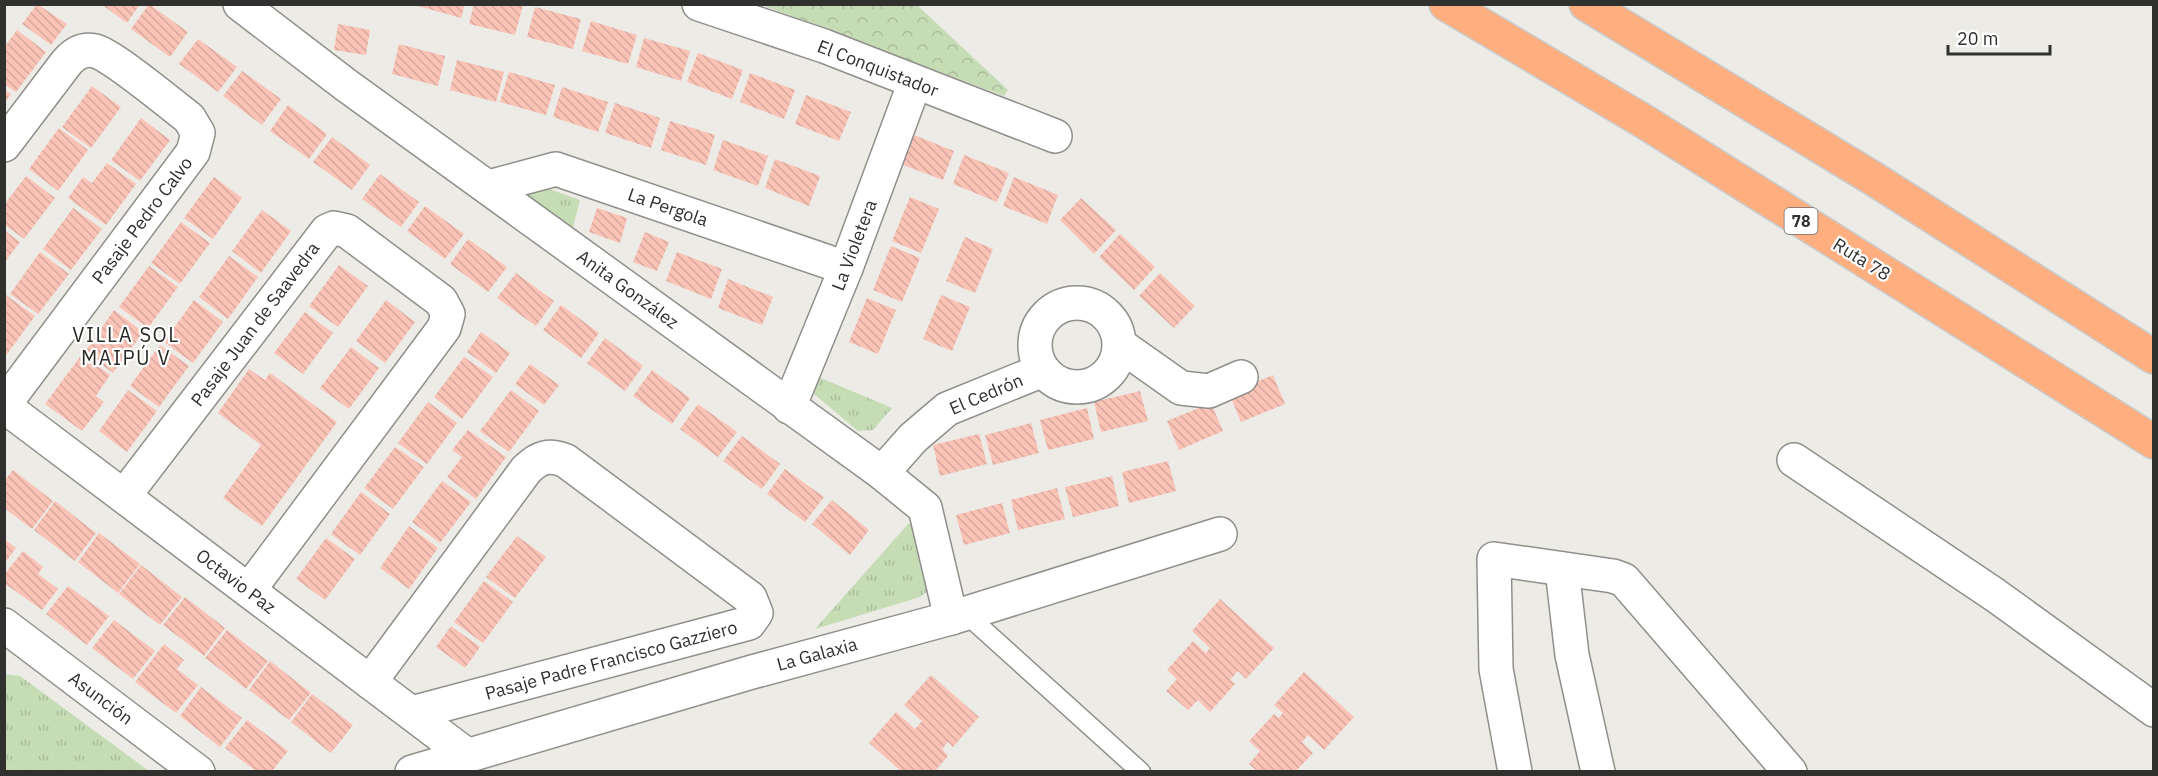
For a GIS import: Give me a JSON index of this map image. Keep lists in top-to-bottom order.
{
  "streets": {
    "highway": ["78", "Ruta 78"],
    "street": [
      "El Conquistador",
      "La Pergola",
      "Pasaje Pedro Calvo",
      "La Violetera",
      "Anita González",
      "Pasaje Juan de Saavedra",
      "El Cedrón",
      "Octavio Paz",
      "La Galaxia",
      "Pasaje Padre Francisco Gazziero",
      "Asunción"
    ]
  },
  "crossings": [
    ["El Conquistador", "La Violetera"],
    ["La Pergola", "La Violetera"],
    ["La Pergola", "Anita González"],
    ["Pasaje Pedro Calvo", "Octavio Paz"],
    ["La Violetera", "Anita González"],
    ["Anita González", "El Cedrón"],
    ["Anita González", "La Galaxia"],
    ["Pasaje Juan de Saavedra", "Octavio Paz"],
    ["Octavio Paz", "La Galaxia"],
    ["Octavio Paz", "Pasaje Padre Francisco Gazziero"]
  ],
  "districts": ["VILLA SOL MAIPÚ V"],
  "scale_bar": "20 m"
}
